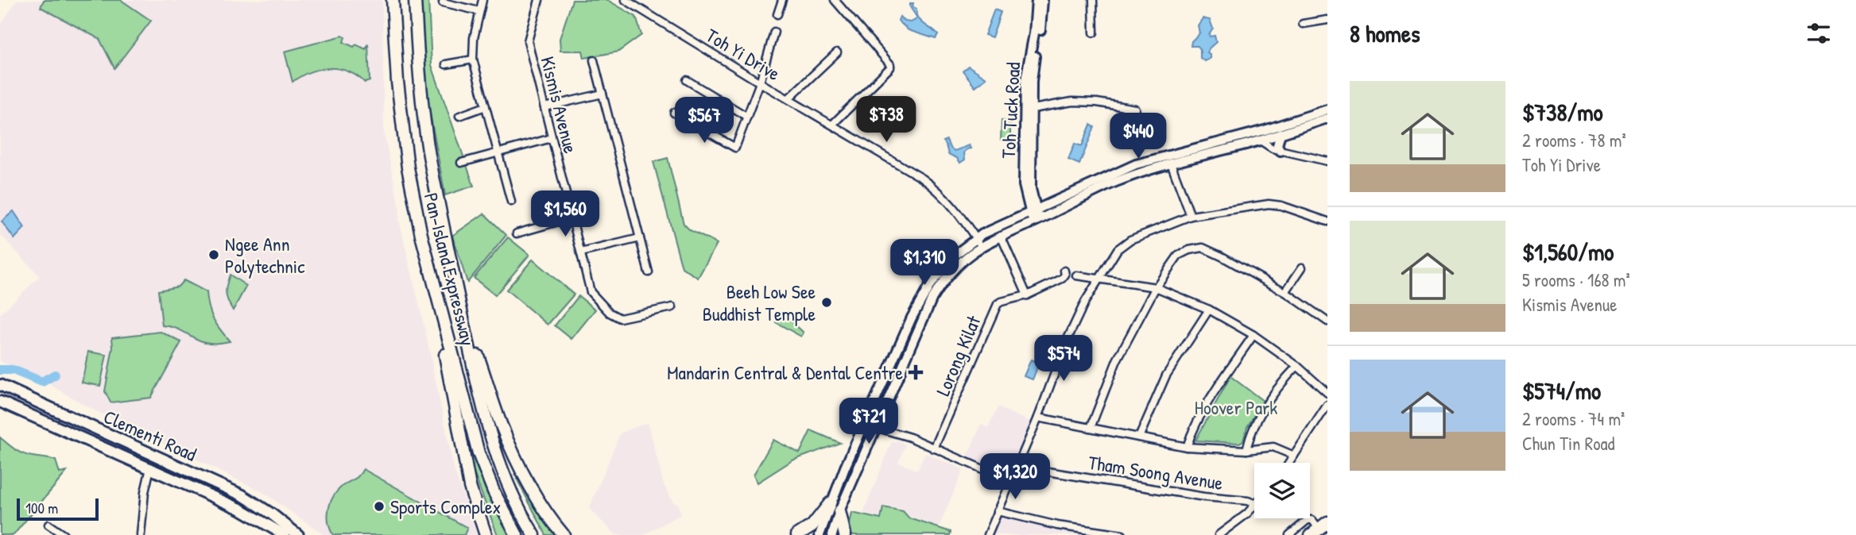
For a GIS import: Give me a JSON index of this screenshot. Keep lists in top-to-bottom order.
{
  "streets": {
    "highway": ["Pan-Island Expressway"],
    "main road": ["Toh Tuck Road", "Clementi Road"],
    "street": [
      "Toh Yi Drive",
      "Kismis Avenue",
      "Lorong Kilat",
      "Tham Soong Avenue"
    ]
  },
  "parks": ["Hoover Park"],
  "places": {
    "other": ["Ngee Ann Polytechnic", "Beeh Low See Buddhist Temple", "Sports Complex"],
    "health": ["Mandarin Central & Dental Centre"]
  },
  "scale_bar": "100 m",
  "page": {
    "heading": "8 homes",
    "list": [
      {
        "name": "$738/mo",
        "note": "2 rooms · 78 m² · Toh Yi Drive"
      },
      {
        "name": "$1,560/mo",
        "note": "5 rooms · 168 m² · Kismis Avenue"
      },
      {
        "name": "$574/mo",
        "note": "2 rooms · 74 m² · Chun Tin Road"
      }
    ],
    "price": [
      "$738",
      "$567",
      "$440",
      "$1,560",
      "$1,310",
      "$574",
      "$721",
      "$1,320"
    ],
    "scale": "100 m"
  }
}
